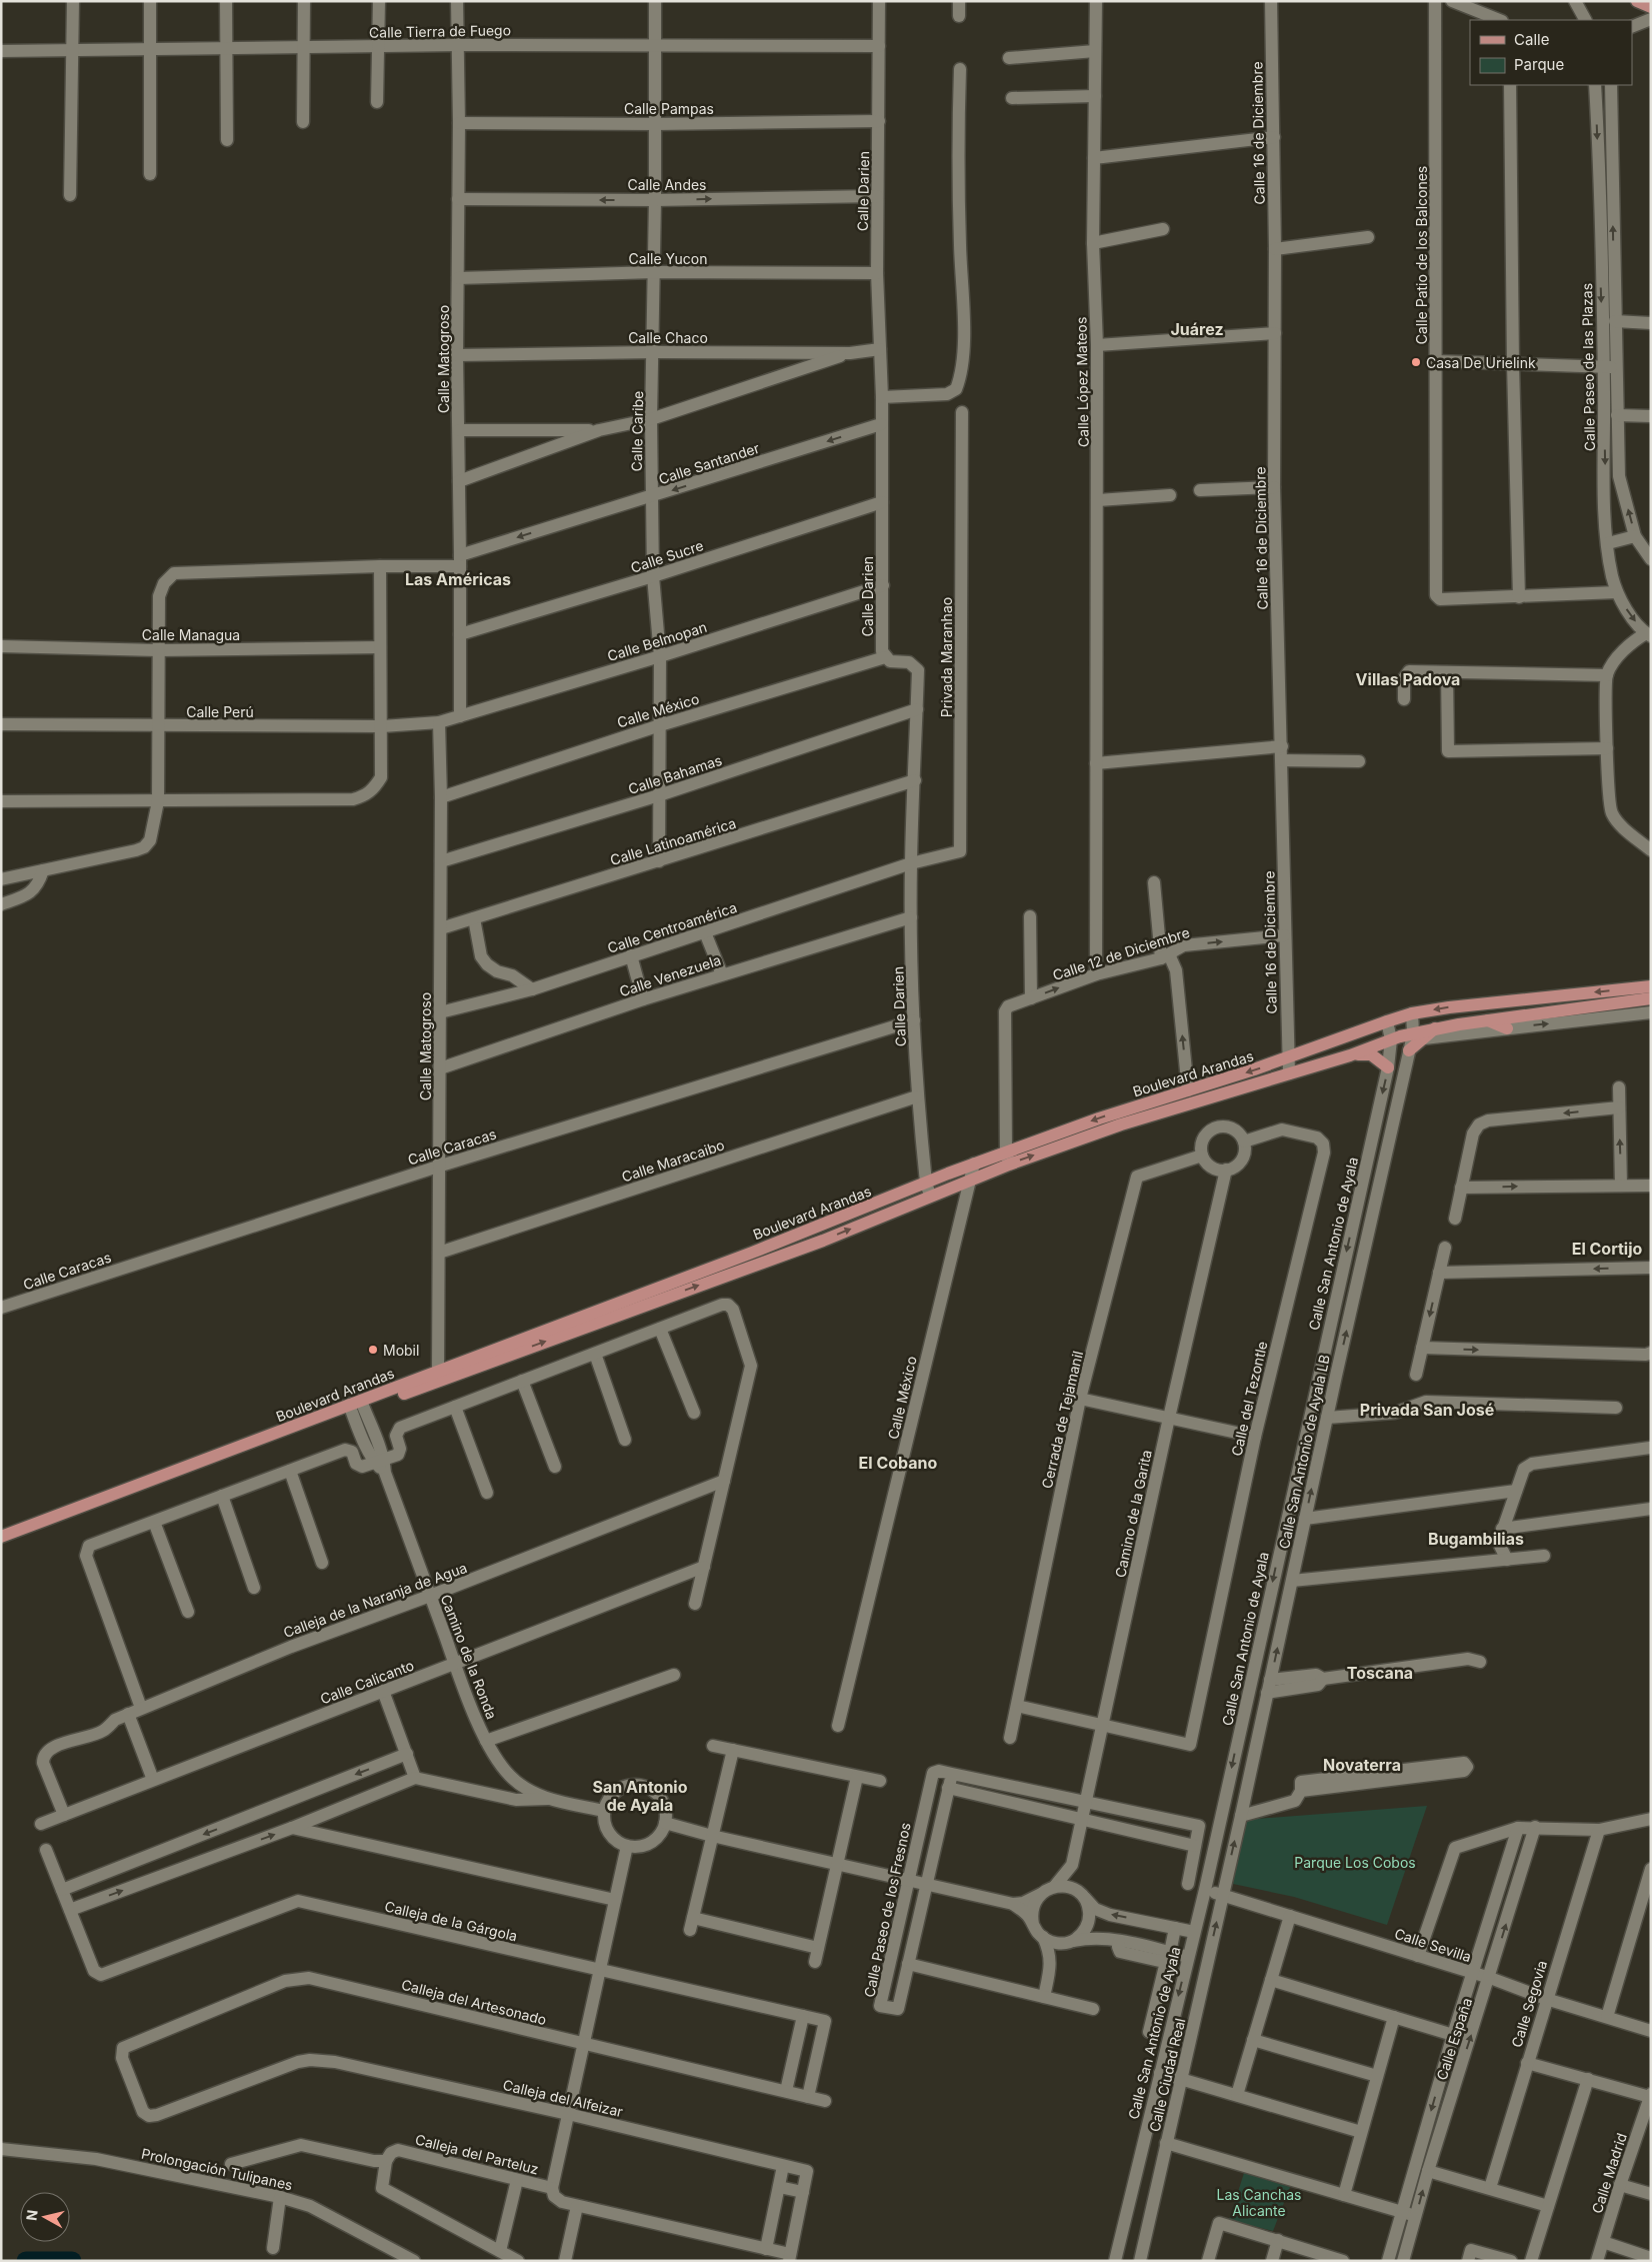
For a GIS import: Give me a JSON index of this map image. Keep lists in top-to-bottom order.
{
  "streets": {
    "main road": ["Boulevard Arandas"],
    "street": [
      "Calle Tierra de Fuego",
      "Calle Pampas",
      "Calle 16 de Diciembre",
      "Calle Andes",
      "Calle Darien",
      "Calle Patio de los Balcones",
      "Calle Yucon",
      "Calle Chaco",
      "Calle Matogroso",
      "Calle Paseo de las Plazas",
      "Calle López Mateos",
      "Calle Caribe",
      "Calle Santander",
      "Calle Sucre",
      "Calle Managua",
      "Calle Belmopan",
      "Privada Maranhao",
      "Calle México",
      "Calle Perú",
      "Calle Bahamas",
      "Calle Latinoamérica",
      "Calle Centroamérica",
      "Calle 12 de Diciembre",
      "Calle Venezuela",
      "Calle Caracas",
      "Calle Maracaibo",
      "Calle San Antonio de Ayala",
      "Calle del Tezontle",
      "Cerrada de Tejamanil",
      "Calle San Antonio de Ayala LB",
      "Camino de la Garita",
      "Calleja de la Naranja de Agua",
      "Camino de la Ronda",
      "Calle Calicanto",
      "Calle Paseo de los Fresnos",
      "Calleja de la Gárgola",
      "Calle Sevilla",
      "Calleja del Artesonado",
      "Calle Segovia",
      "Calle España",
      "Calle Ciudad Real",
      "Calleja del Alfeizar",
      "Calleja del Parteluz",
      "Prolongación Tulipanes",
      "Calle Madrid"
    ]
  },
  "crossings": [
    ["Calle Tierra de Fuego", "Calle Darien"],
    ["Calle Tierra de Fuego", "Calle Matogroso"],
    ["Calle Tierra de Fuego", "Calle Caribe"],
    ["Calle Pampas", "Calle Darien"],
    ["Calle Pampas", "Calle Matogroso"],
    ["Calle Pampas", "Calle Caribe"],
    ["Calle 16 de Diciembre", "Calle 12 de Diciembre"],
    ["Calle 16 de Diciembre", "Boulevard Arandas"],
    ["Calle Andes", "Calle Darien"],
    ["Calle Andes", "Calle Matogroso"],
    ["Calle Andes", "Calle Caribe"],
    ["Calle Darien", "Calle Yucon"],
    ["Calle Darien", "Calle Chaco"],
    ["Calle Darien", "Calle Santander"],
    ["Calle Darien", "Calle Sucre"],
    ["Calle Darien", "Calle Belmopan"],
    ["Calle Darien", "Privada Maranhao"],
    ["Calle Darien", "Calle México"],
    ["Calle Darien", "Calle Bahamas"],
    ["Calle Darien", "Calle Latinoamérica"],
    ["Calle Darien", "Calle Centroamérica"],
    ["Calle Darien", "Calle Venezuela"],
    ["Calle Darien", "Boulevard Arandas"],
    ["Calle Darien", "Calle Caracas"],
    ["Calle Darien", "Calle Maracaibo"],
    ["Calle Yucon", "Calle Matogroso"],
    ["Calle Yucon", "Calle Caribe"],
    ["Calle Chaco", "Calle Matogroso"],
    ["Calle Chaco", "Calle Caribe"],
    ["Calle Matogroso", "Calle Santander"],
    ["Calle Matogroso", "Calle Sucre"],
    ["Calle Matogroso", "Calle Belmopan"],
    ["Calle Matogroso", "Calle México"],
    ["Calle Matogroso", "Calle Perú"],
    ["Calle Matogroso", "Calle Bahamas"],
    ["Calle Matogroso", "Calle Latinoamérica"],
    ["Calle Matogroso", "Calle Centroamérica"],
    ["Calle Matogroso", "Calle Venezuela"],
    ["Calle Matogroso", "Boulevard Arandas"],
    ["Calle Matogroso", "Calle Caracas"],
    ["Calle Matogroso", "Calle Maracaibo"],
    ["Calle López Mateos", "Calle 12 de Diciembre"],
    ["Calle Caribe", "Calle Santander"],
    ["Calle Caribe", "Calle Sucre"],
    ["Calle Caribe", "Calle Belmopan"],
    ["Calle Caribe", "Calle México"],
    ["Calle Caribe", "Calle Bahamas"],
    ["Calle Caribe", "Calle Latinoamérica"],
    ["Calle Santander", "Calle Managua"],
    ["Calle Belmopan", "Calle Perú"],
    ["Privada Maranhao", "Calle Centroamérica"],
    ["Calle México", "Boulevard Arandas"],
    ["Calle 12 de Diciembre", "Boulevard Arandas"],
    ["Boulevard Arandas", "Calle San Antonio de Ayala"],
    ["Boulevard Arandas", "Calle San Antonio de Ayala LB"],
    ["Boulevard Arandas", "Camino de la Ronda"],
    ["Calle San Antonio de Ayala", "Calle Sevilla"],
    ["Calle del Tezontle", "Cerrada de Tejamanil"],
    ["Calle del Tezontle", "Camino de la Garita"],
    ["Cerrada de Tejamanil", "Camino de la Garita"],
    ["Calle San Antonio de Ayala LB", "Calle Sevilla"],
    ["Calle San Antonio de Ayala LB", "Calle Ciudad Real"],
    ["Calleja de la Naranja de Agua", "Camino de la Ronda"],
    ["Calleja de la Naranja de Agua", "Calle Calicanto"],
    ["Camino de la Ronda", "Calle Calicanto"],
    ["Calleja de la Gárgola", "Calleja del Artesonado"],
    ["Calle Sevilla", "Calle Segovia"],
    ["Calle Sevilla", "Calle España"],
    ["Calle Sevilla", "Calle Ciudad Real"],
    ["Calleja del Artesonado", "Calleja del Alfeizar"]
  ],
  "one_way": ["Calle 12 de Diciembre"],
  "districts": [
    "Juárez",
    "Las Américas",
    "Villas Padova",
    "El Cortijo",
    "Privada San José",
    "El Cobano",
    "Bugambilias",
    "Toscana",
    "Novaterra",
    "San Antonio de Ayala"
  ],
  "parks": ["Parque Los Cobos", "Las Canchas Alicante"],
  "places": ["Casa De Urielink", "Mobil"],
  "legend": ["Calle", "Parque"],
  "north": "left"
}
